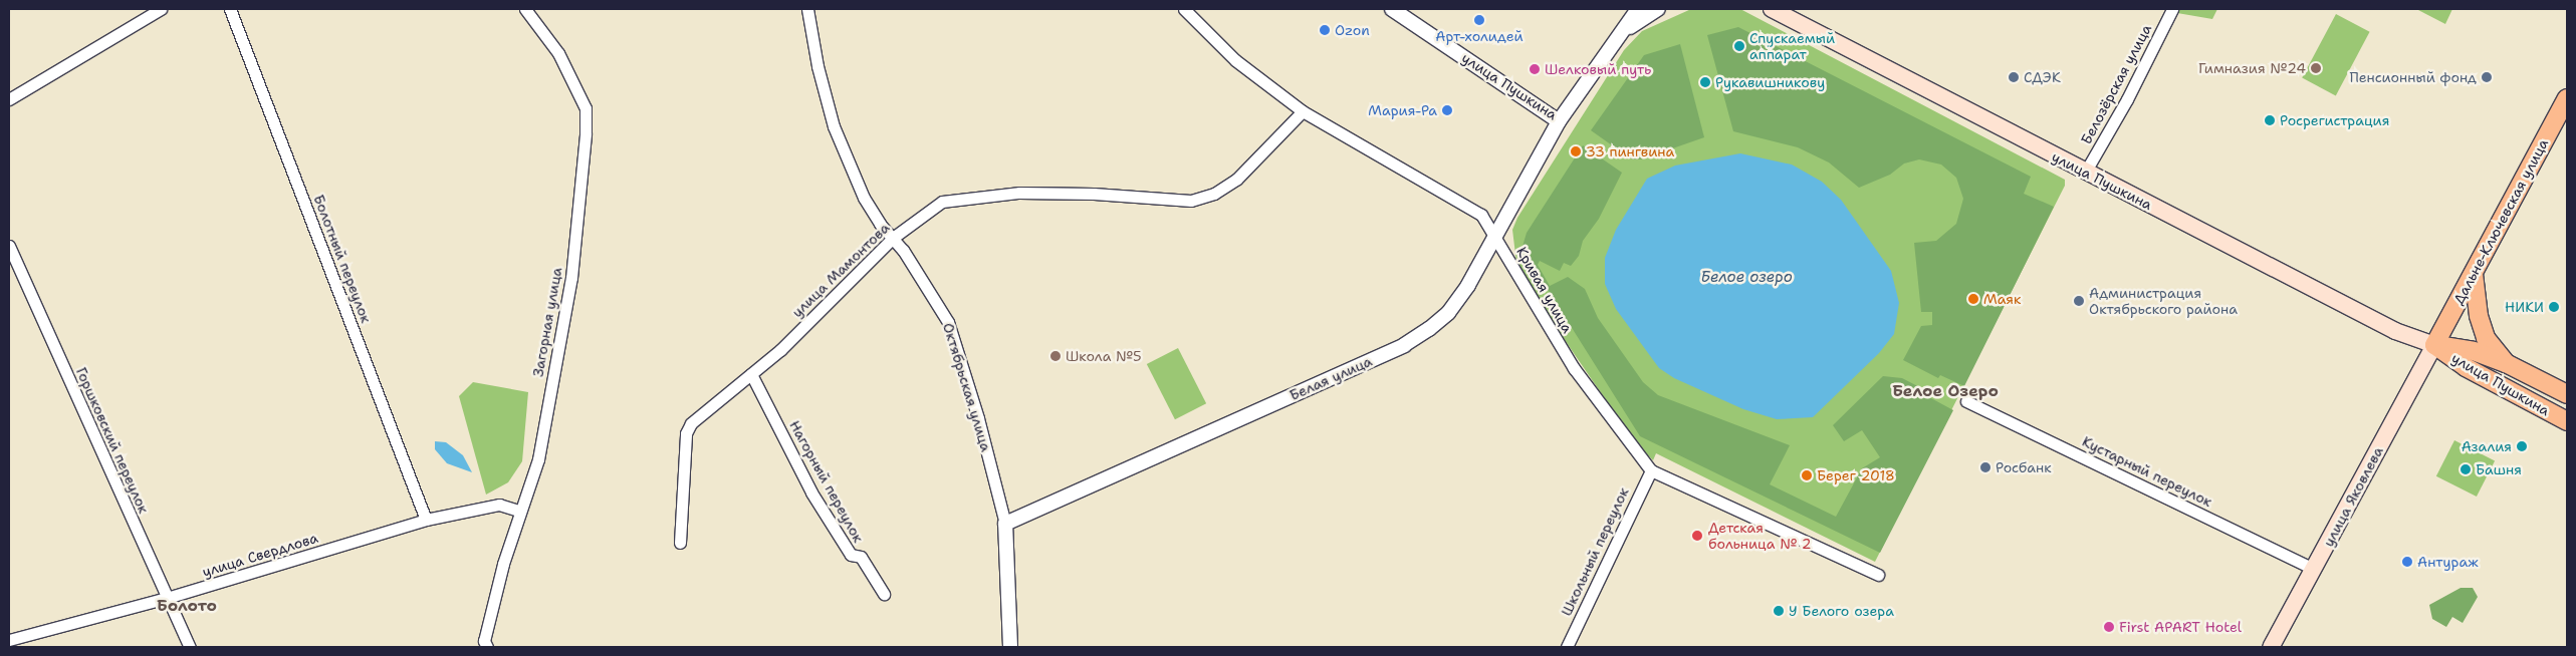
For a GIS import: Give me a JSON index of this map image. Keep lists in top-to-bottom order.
{
  "streets": {
    "main road": ["улица Пушкина", "Дальне-Ключевская улица", "улица Яковлева"],
    "street": [
      "Белозёрская улица",
      "Болотный переулок",
      "улица Мамонтова",
      "Кривая улица",
      "Загорная улица",
      "Белая улица",
      "Октябрьская улица",
      "Горшковский переулок",
      "Кустарный переулок",
      "Нагорный переулок",
      "Школьный переулок",
      "улица Свердлова"
    ]
  },
  "crossings": [
    ["Белозёрская улица", "улица Пушкина"],
    ["улица Пушкина", "Дальне-Ключевская улица"],
    ["улица Пушкина", "Белая улица"],
    ["улица Пушкина", "улица Яковлева"],
    ["Дальне-Ключевская улица", "улица Яковлева"],
    ["Болотный переулок", "улица Свердлова"],
    ["улица Мамонтова", "Кривая улица"],
    ["улица Мамонтова", "Октябрьская улица"],
    ["улица Мамонтова", "Нагорный переулок"],
    ["Кривая улица", "Белая улица"],
    ["Кривая улица", "Школьный переулок"],
    ["Загорная улица", "улица Свердлова"],
    ["Белая улица", "Октябрьская улица"],
    ["Горшковский переулок", "улица Свердлова"],
    ["Кустарный переулок", "улица Яковлева"]
  ],
  "districts": ["Белое Озеро", "Болото"],
  "water": ["Белое озеро"],
  "places": [
    "Арт-холидей",
    "Ozon",
    "Спускаемый аппарат",
    "Гимназия №24",
    "Шелковый путь",
    "СДЭК",
    "Пенсионный фонд",
    "Рукавишникову",
    "Мария-Ра",
    "Росрегистрация",
    "33 пингвина",
    "Маяк",
    "Администрация Октябрьского района",
    "НИКИ",
    "Школа №5",
    "Азалия",
    "Росбанк",
    "Башня",
    "Берег 2018",
    "Детская больница № 2",
    "Антураж",
    "У Белого озера",
    "First APART Hotel"
  ]
}
